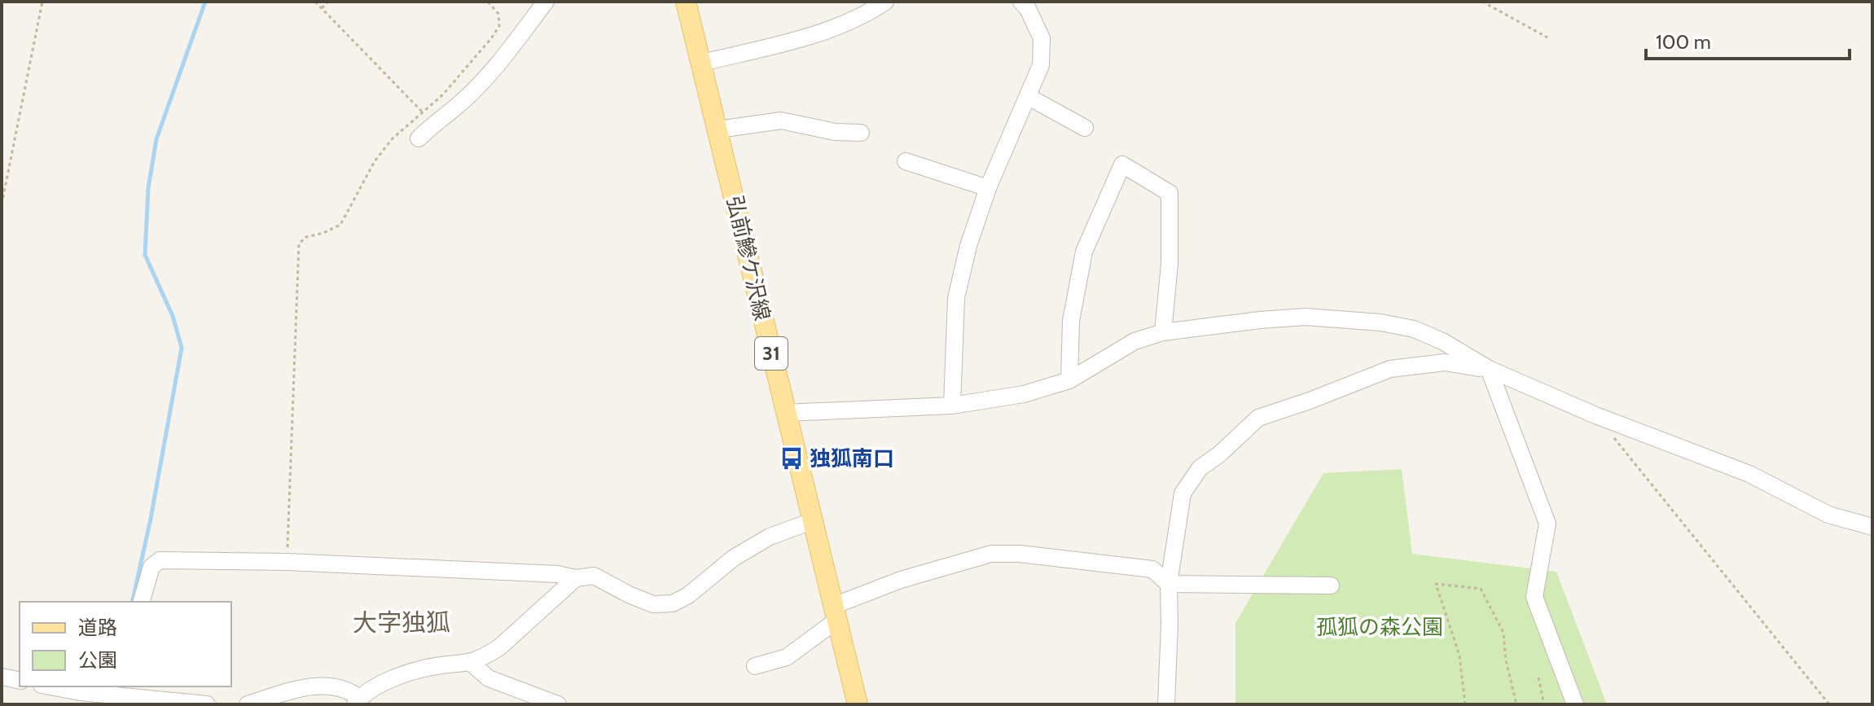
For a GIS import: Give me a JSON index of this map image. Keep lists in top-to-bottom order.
{
  "streets": {
    "main road": ["弘前鰺ケ沢線", "31"]
  },
  "districts": ["大字独狐"],
  "parks": ["孤狐の森公園"],
  "places": {
    "bus stop": ["独狐南口"]
  },
  "legend": ["道路", "公園"],
  "scale_bar": "100 m"
}
